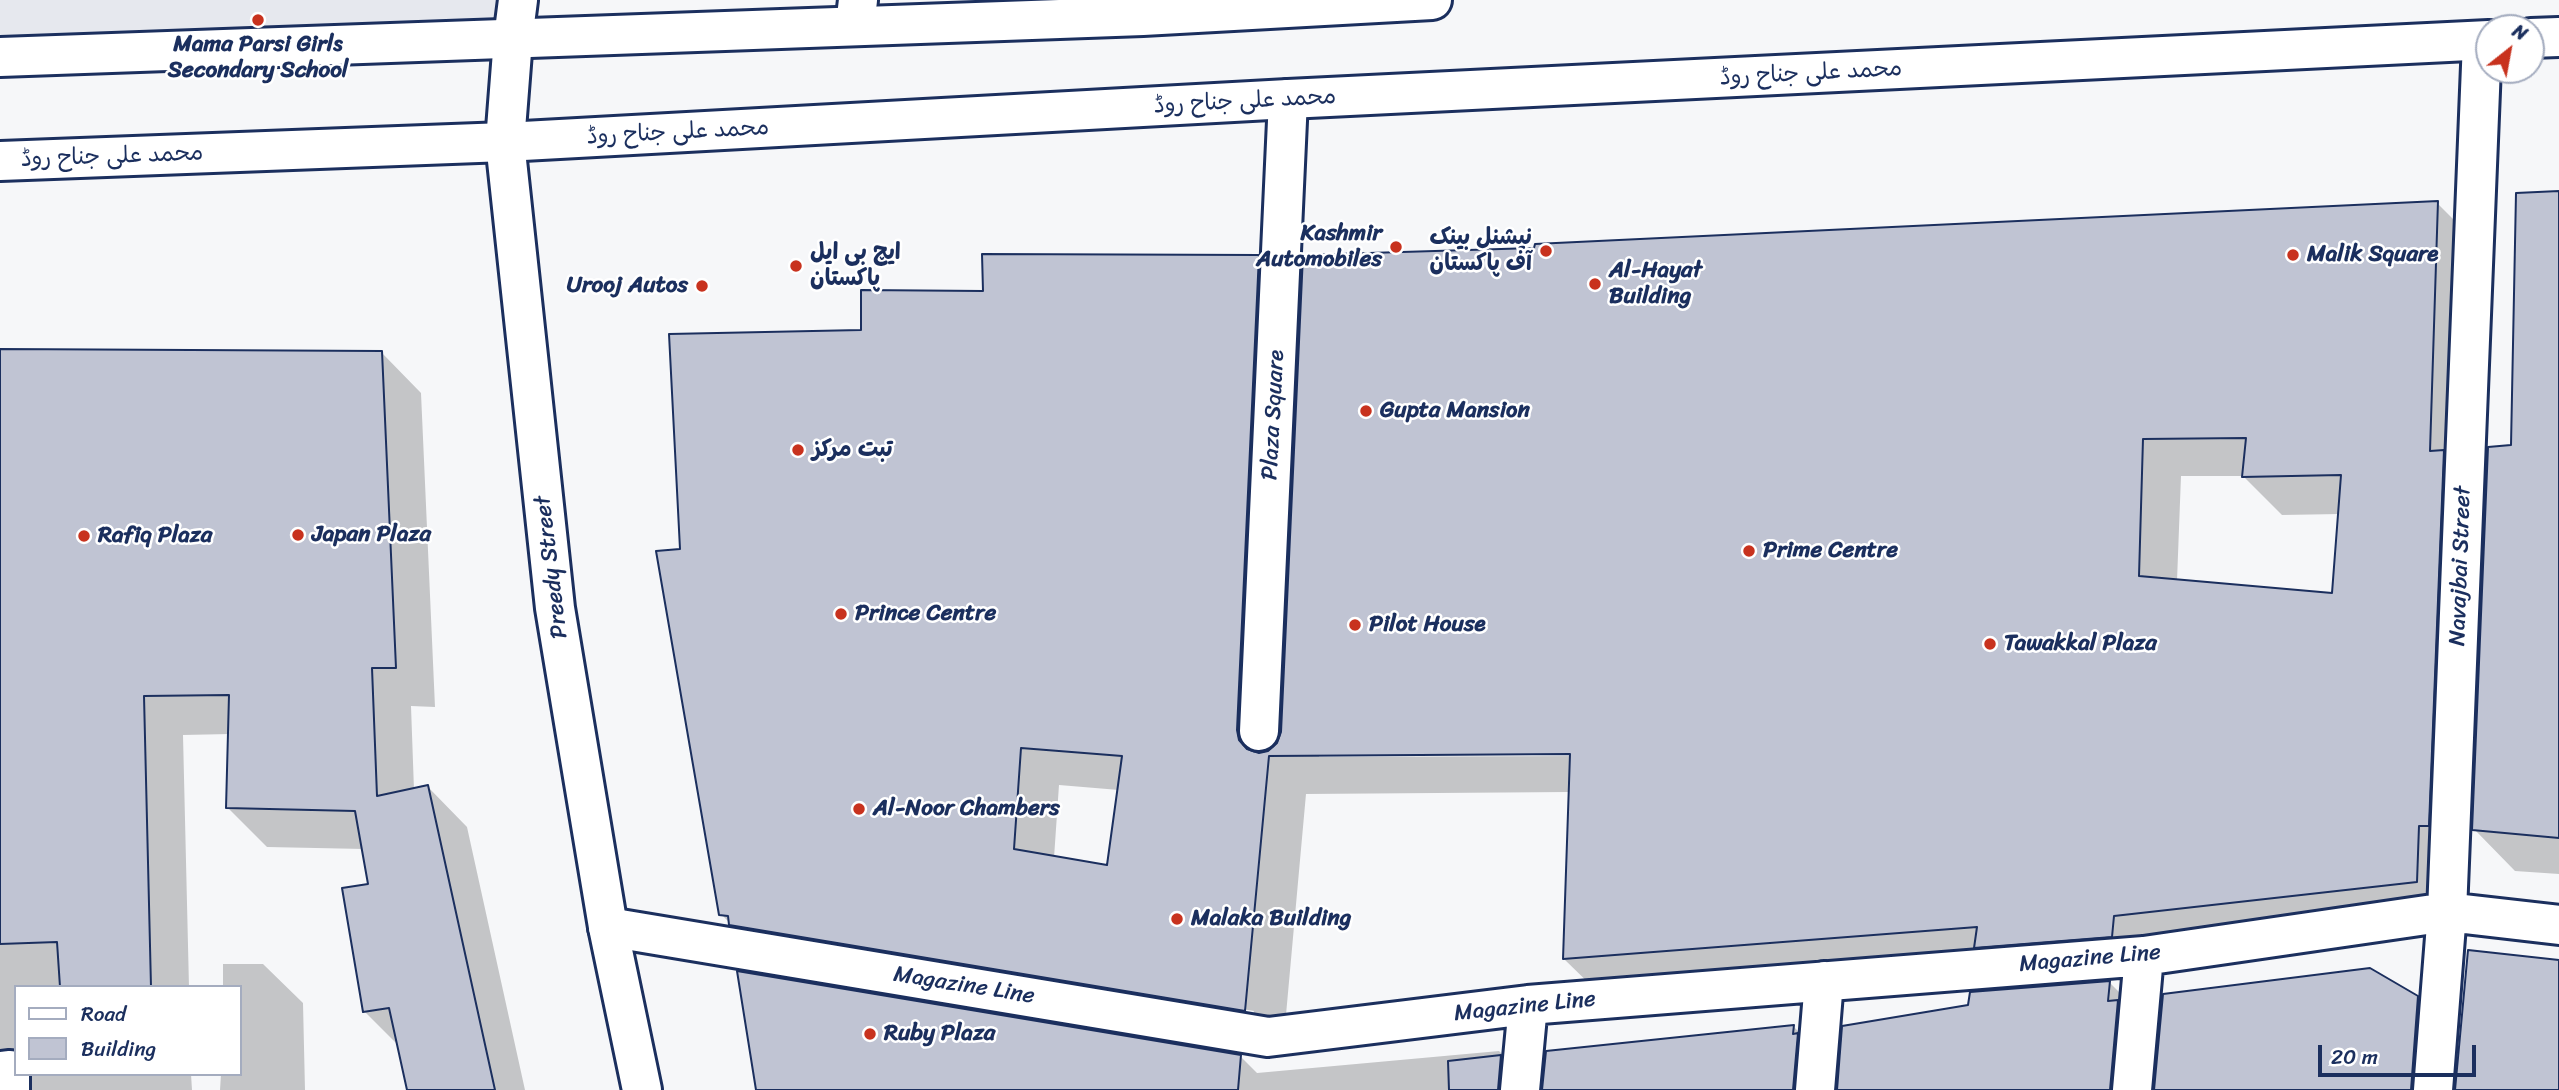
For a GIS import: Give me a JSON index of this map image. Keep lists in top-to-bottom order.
{
  "streets": {
    "main road": [
      "محمد علی جناح روڈ",
      "Plaza Square",
      "Navajbai Street",
      "Preedy Street",
      "Magazine Line"
    ]
  },
  "crossings": [
    ["محمد علی جناح روڈ", "Plaza Square"],
    ["محمد علی جناح روڈ", "Preedy Street"],
    ["Navajbai Street", "Magazine Line"],
    ["Preedy Street", "Magazine Line"]
  ],
  "places": [
    "Mama Parsi Girls Secondary School",
    "Kashmir Automobiles",
    "نیشنل بینک آف پاکستان",
    "Malik Square",
    "ایچ بی ایل پاکستان",
    "Al-Hayat Building",
    "Urooj Autos",
    "Gupta Mansion",
    "تبت مرکز",
    "Japan Plaza",
    "Rafiq Plaza",
    "Prime Centre",
    "Prince Centre",
    "Pilot House",
    "Tawakkal Plaza",
    "Al-Noor Chambers",
    "Malaka Building",
    "Ruby Plaza"
  ],
  "legend": ["Road", "Building"],
  "scale_bar": "20 m",
  "north": "top right"
}
